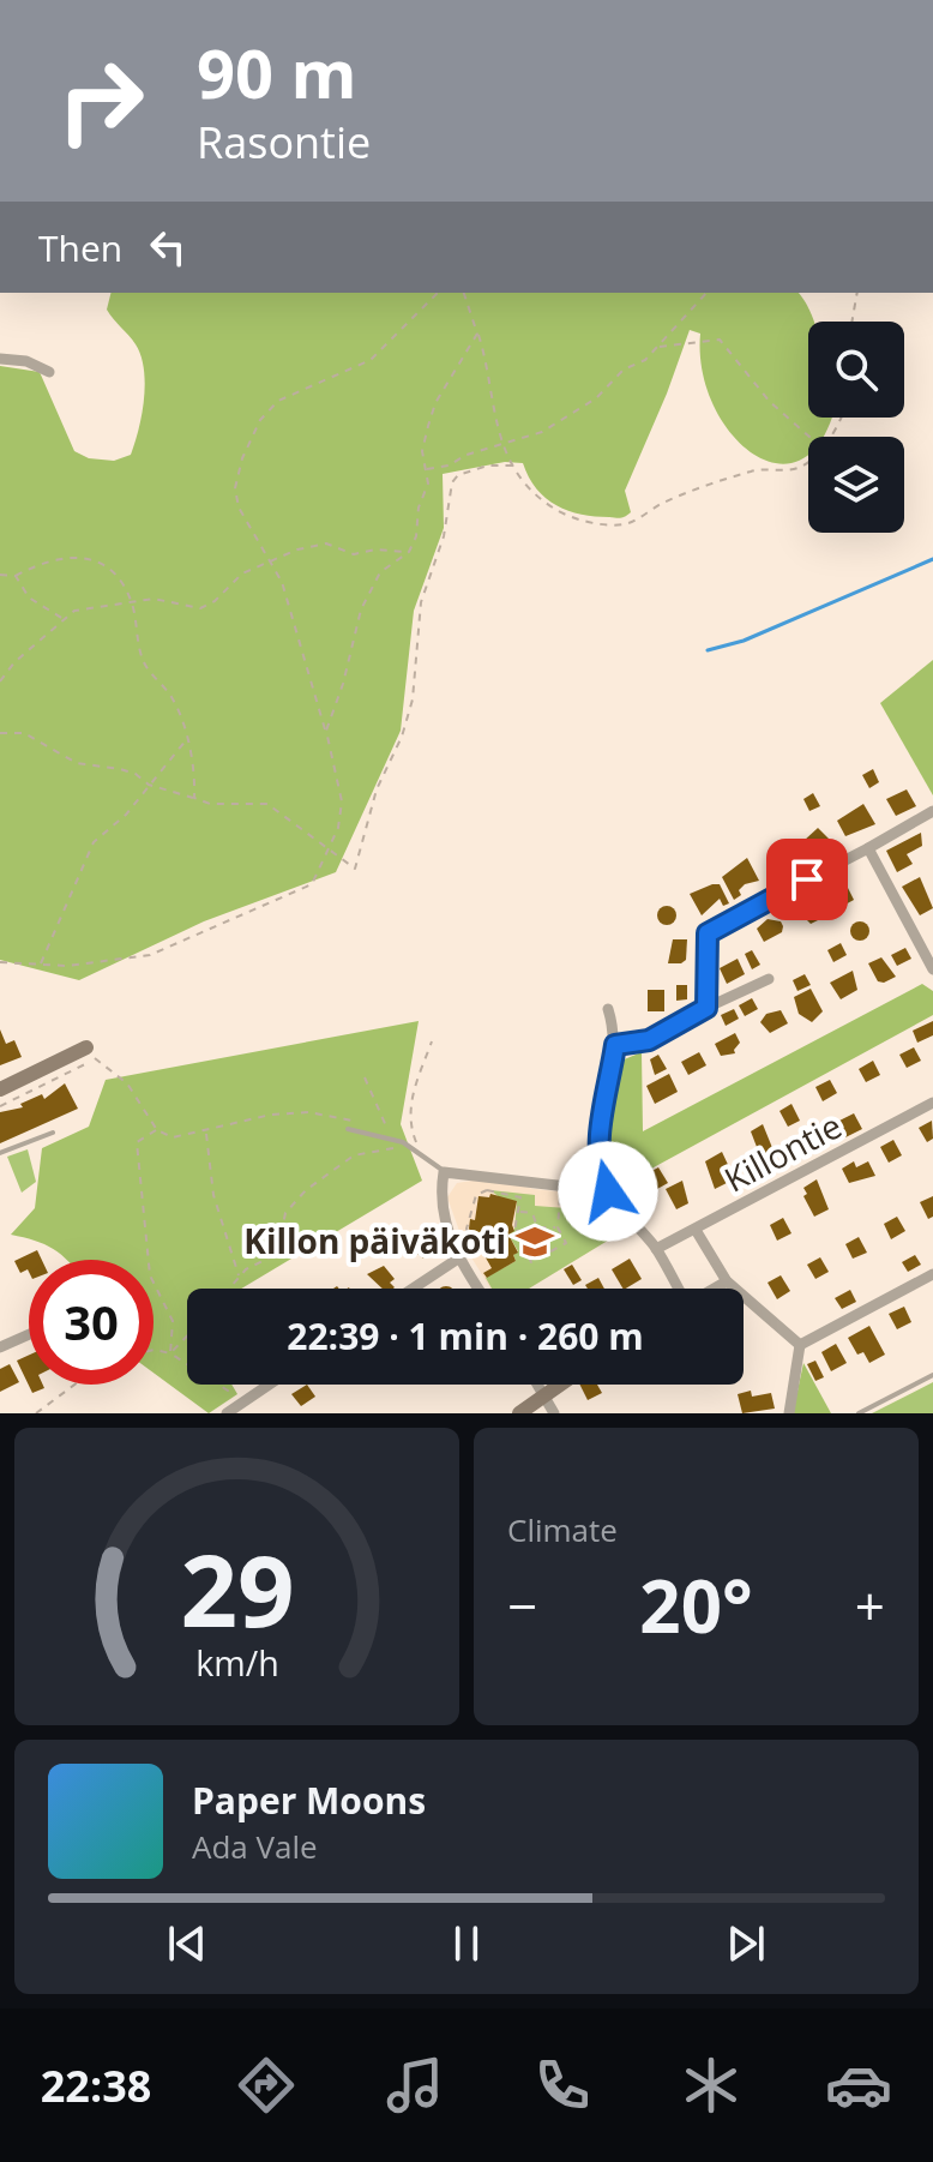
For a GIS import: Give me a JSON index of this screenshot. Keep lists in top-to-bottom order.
{
  "streets": {
    "street": ["Killontie"]
  },
  "places": {
    "school or university": ["Killon päiväkoti"]
  },
  "page": {
    "turn": ["90 m", "Rasontie"],
    "then": "Then",
    "limit": "30",
    "trip": "22:39 · 1 min · 260 m",
    "tile": "Climate",
    "heat": ["−", "20°", "+"],
    "song": ["Paper Moons", "Ada Vale"],
    "tabs": "22:38",
    "gauge": ["29", "km/h"]
  }
}
